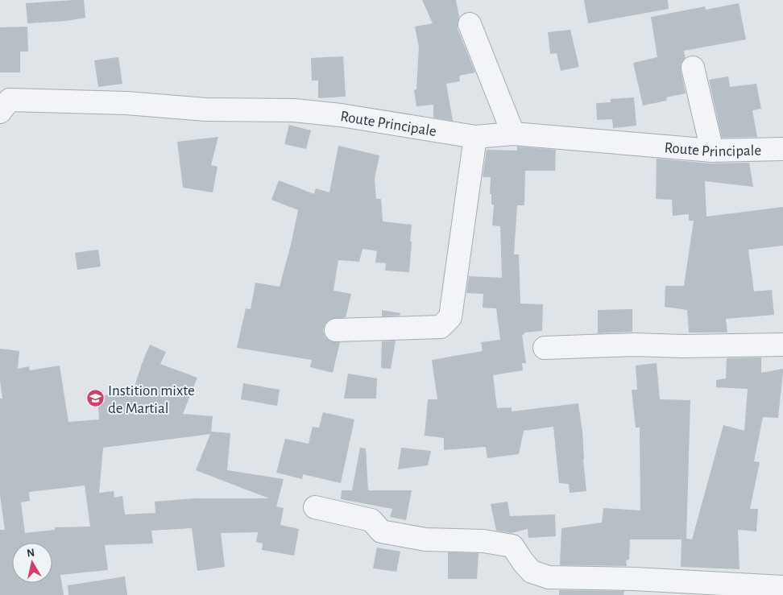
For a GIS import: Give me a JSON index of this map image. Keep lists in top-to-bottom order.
{
  "streets": {
    "street": ["Route Principale"]
  },
  "places": {
    "school or university": ["Instition mixte de Martial"]
  },
  "north": "top"
}
